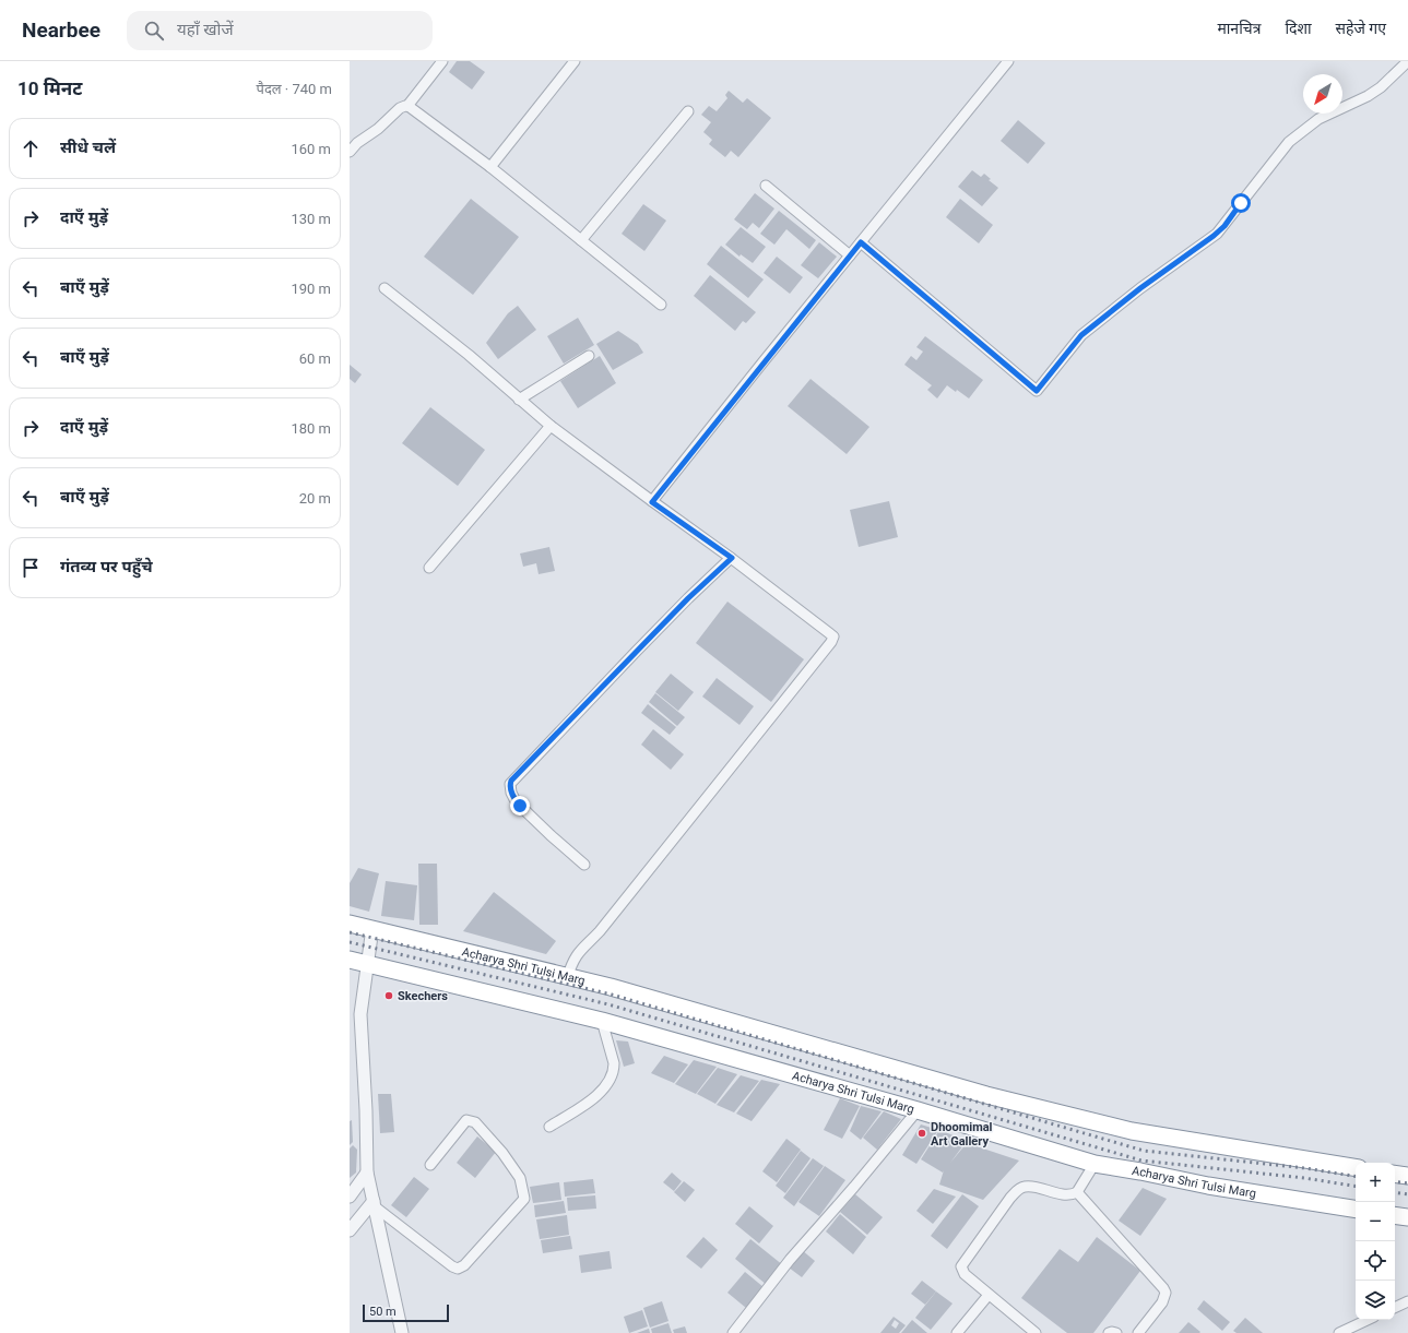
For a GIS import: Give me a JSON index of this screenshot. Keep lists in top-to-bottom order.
{
  "streets": {
    "highway": ["Acharya Shri Tulsi Marg"]
  },
  "places": ["Skechers", "Dhoomimal Art Gallery"],
  "scale_bar": "50 m",
  "north": "bottom left",
  "page": {
    "header": "Nearbee",
    "search": "यहाँ खोजें",
    "nav": ["मानचित्र", "दिशा", "सहेजे गए"],
    "heading": ["10 मिनट", "पैदल · 740 m"],
    "list": [
      ["सीधे चलें", "160 m"],
      ["दाएँ मुड़ें", "130 m"],
      ["बाएँ मुड़ें", "190 m"],
      ["बाएँ मुड़ें", "60 m"],
      ["दाएँ मुड़ें", "180 m"],
      ["बाएँ मुड़ें", "20 m"],
      "गंतव्य पर पहुँचे"
    ],
    "map_buttons": ["+", "−"],
    "scale": "50 m"
  }
}
